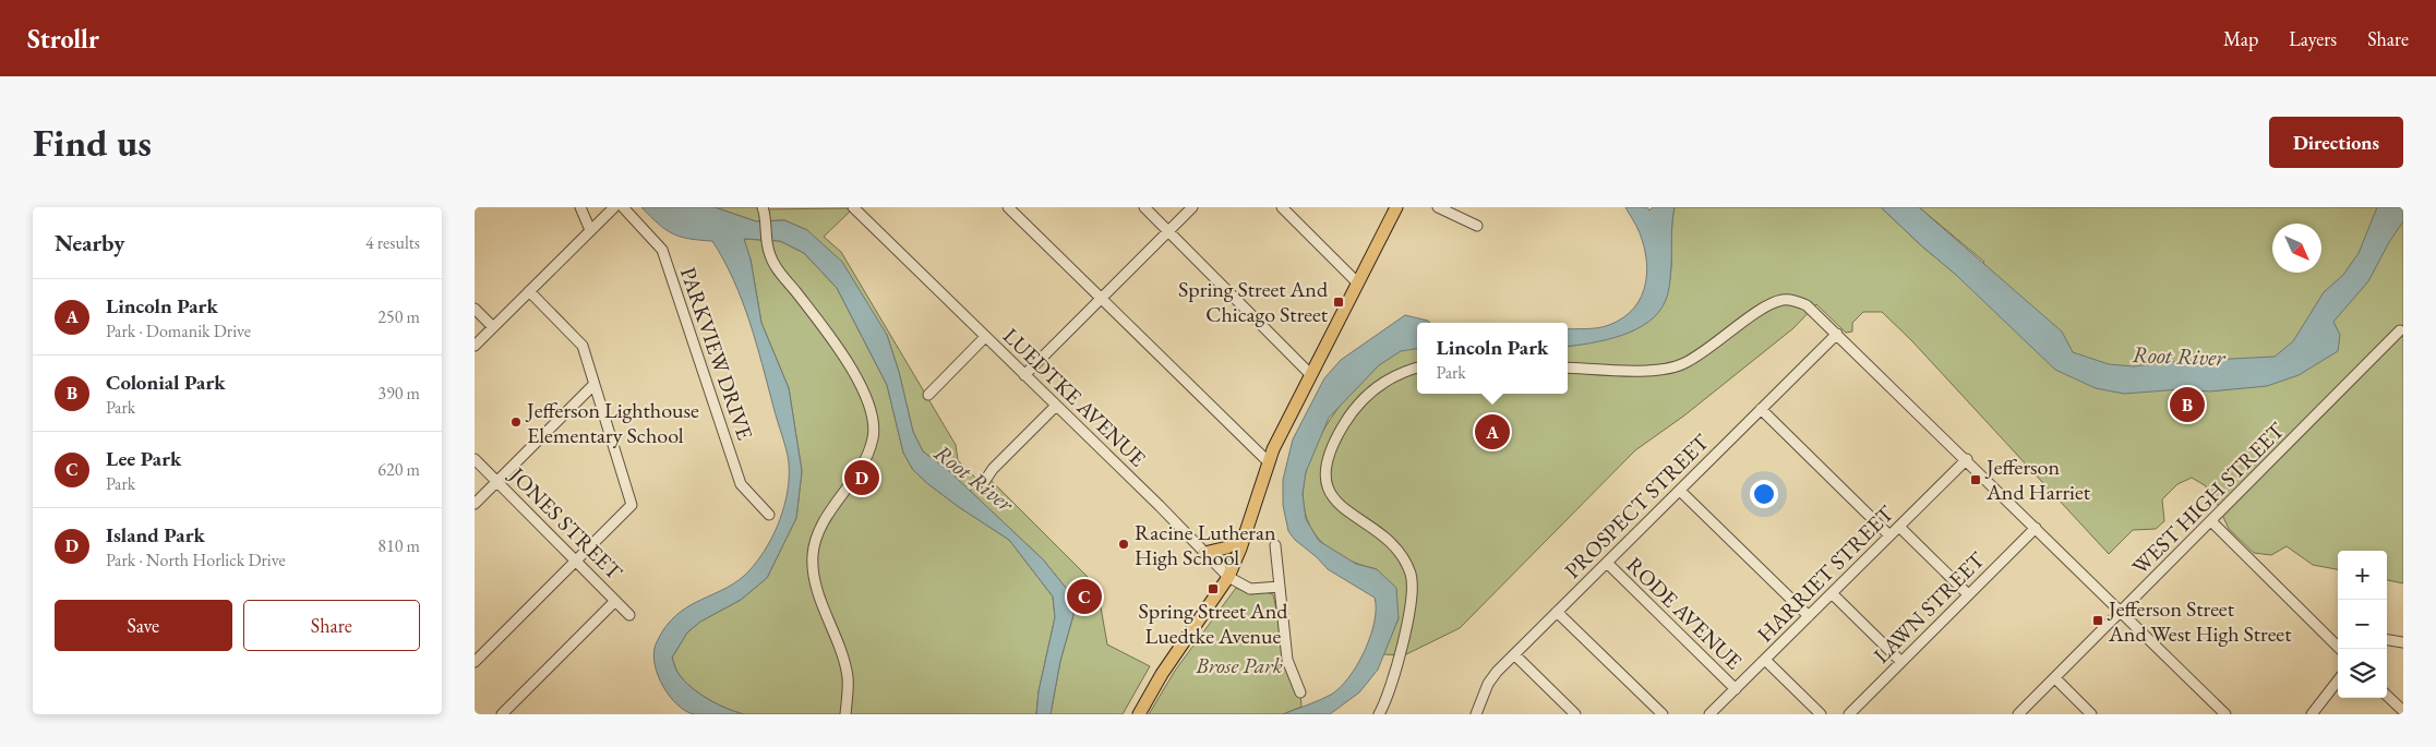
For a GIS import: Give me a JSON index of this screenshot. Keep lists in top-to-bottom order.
{
  "streets": {
    "street": [
      "PARKVIEW DRIVE",
      "LUEDTKE AVENUE",
      "WEST HIGH STREET",
      "PROSPECT STREET",
      "JONES STREET",
      "HARRIET STREET",
      "LAWN STREET",
      "RODE AVENUE"
    ]
  },
  "crossings": [
    ["PROSPECT STREET", "RODE AVENUE"],
    ["HARRIET STREET", "RODE AVENUE"]
  ],
  "water": ["Root River"],
  "parks": ["Brose Park"],
  "places": {
    "transit": [
      "Spring Street And Chicago Street",
      "Jefferson And Harriet",
      "Spring Street And Luedtke Avenue",
      "Jefferson Street And West High Street"
    ],
    "other": ["Jefferson Lighthouse Elementary School", "Racine Lutheran High School"]
  },
  "north": "bottom right",
  "page": {
    "header": "Strollr",
    "nav": ["Map", "Layers", "Share"],
    "buttons": [
      "Directions",
      ["Save", "Share"]
    ],
    "title": "Find us",
    "heading": ["Nearby", "4 results"],
    "list": [
      {
        "mark": "A",
        "name": "Lincoln Park",
        "note": "Park · Domanik Drive",
        "value": "250 m"
      },
      {
        "mark": "B",
        "name": "Colonial Park",
        "note": "Park",
        "value": "390 m"
      },
      {
        "mark": "C",
        "name": "Lee Park",
        "note": "Park",
        "value": "620 m"
      },
      {
        "mark": "D",
        "name": "Island Park",
        "note": "Park · North Horlick Drive",
        "value": "810 m"
      }
    ],
    "popup": ["Lincoln Park", "Park"],
    "pins": [
      "B",
      "A",
      "D",
      "C"
    ],
    "map_buttons": ["+", "−"]
  }
}
